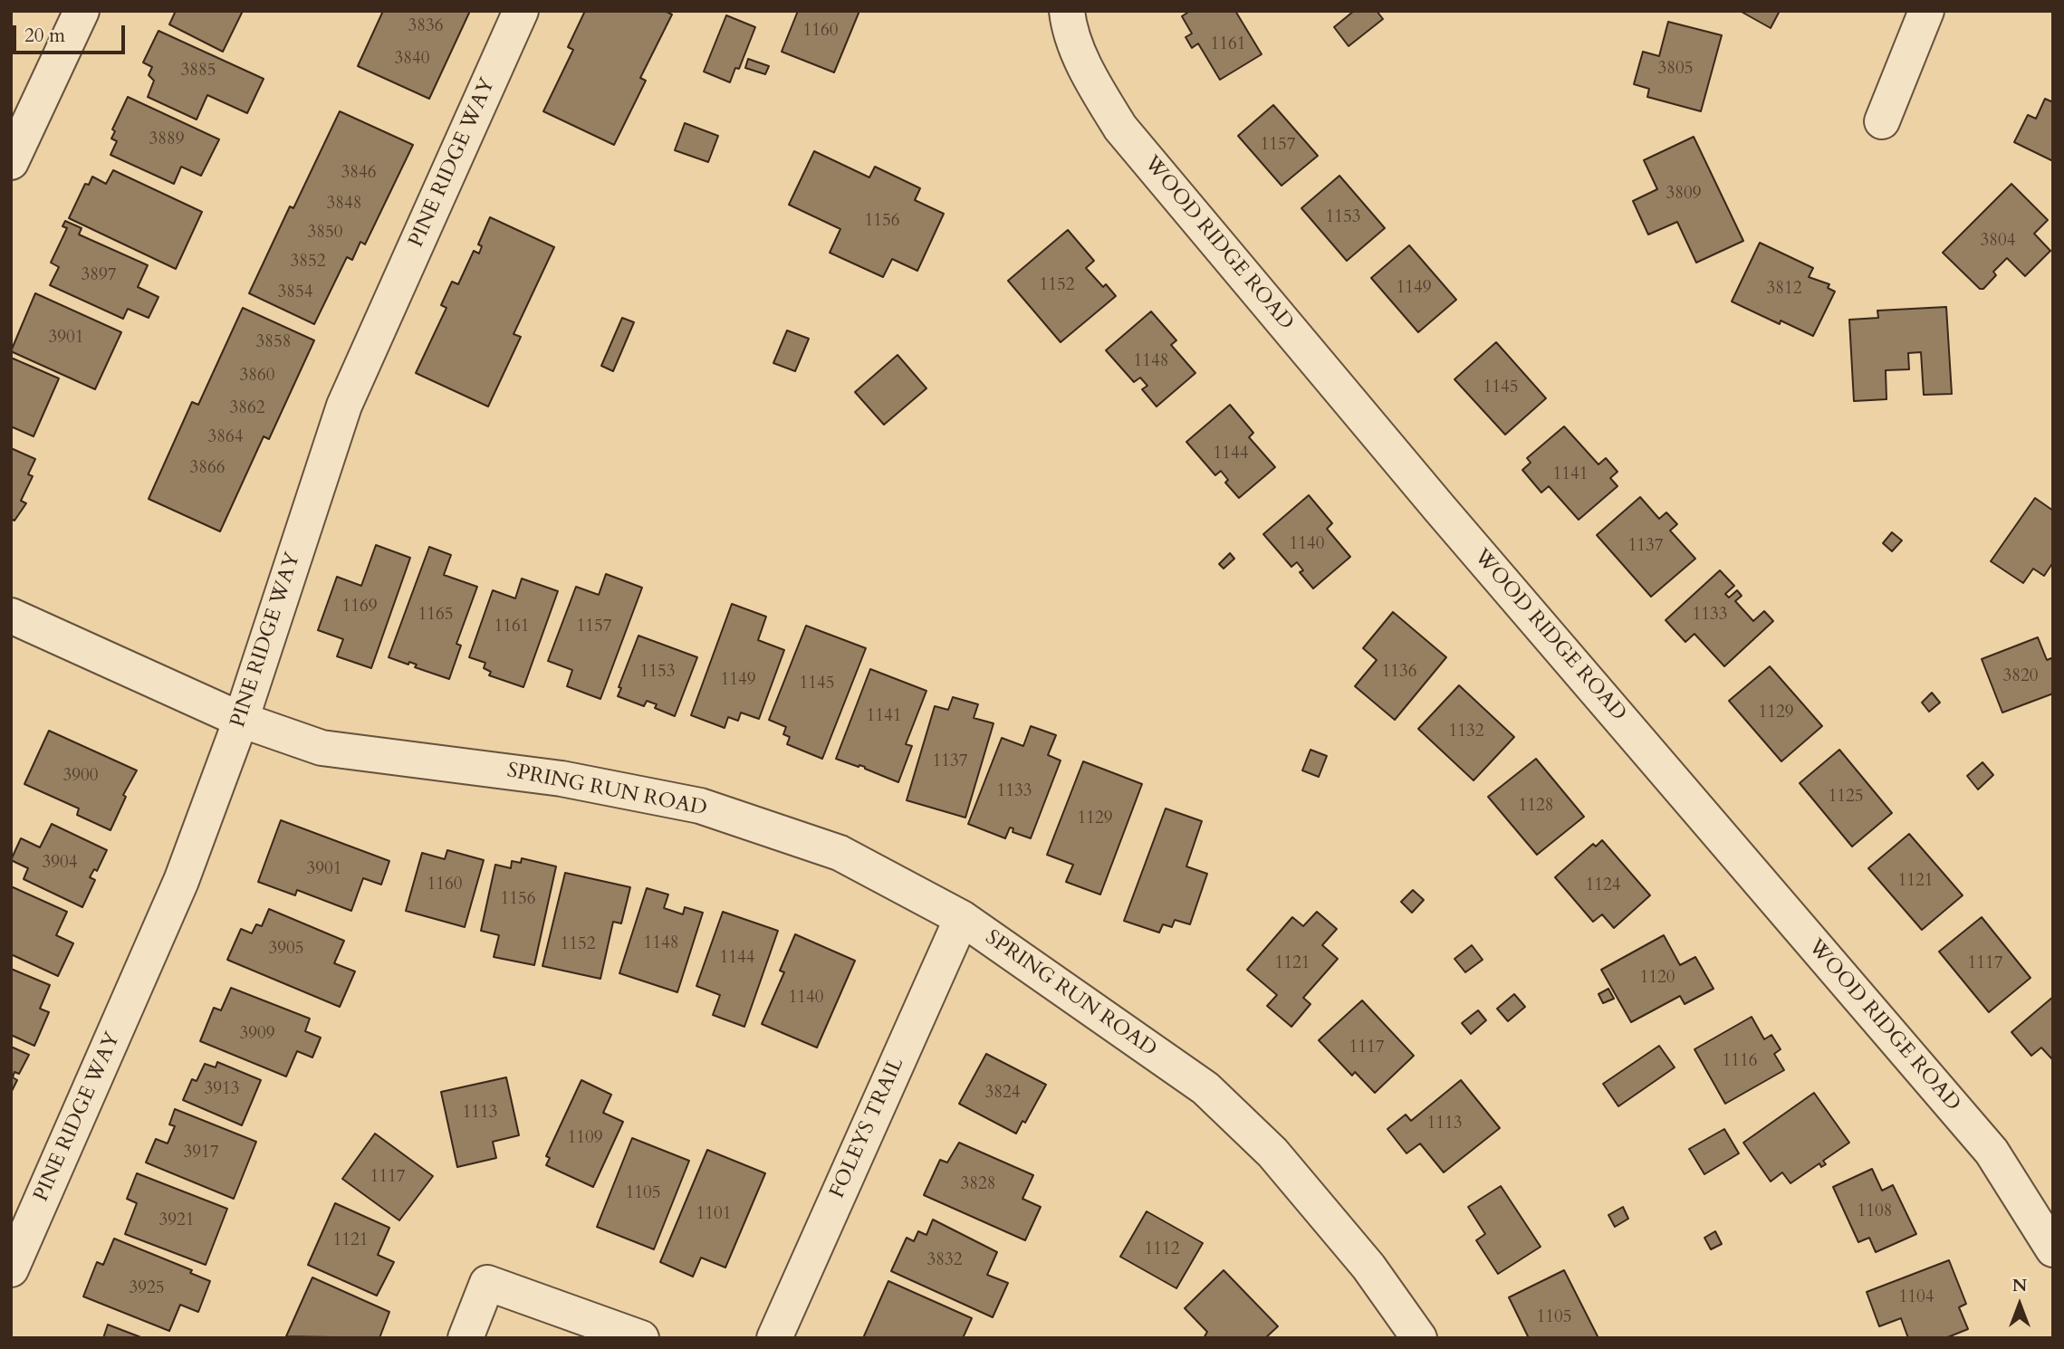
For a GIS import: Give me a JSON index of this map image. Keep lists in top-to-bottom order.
{
  "streets": {
    "street": [
      "PINE RIDGE WAY",
      "WOOD RIDGE ROAD",
      "SPRING RUN ROAD",
      "FOLEYS TRAIL"
    ]
  },
  "crossings": [
    ["PINE RIDGE WAY", "SPRING RUN ROAD"],
    ["SPRING RUN ROAD", "FOLEYS TRAIL"]
  ],
  "house_numbers": [
    "3836",
    "1160",
    "1161",
    "3840",
    "3805",
    "3885",
    "3889",
    "1157",
    "3846",
    "3809",
    "3848",
    "1153",
    "1156",
    "3850",
    "3804",
    "3852",
    "3897",
    "1152",
    "1149",
    "3812",
    "3854",
    "3901",
    "3858",
    "1148",
    "3860",
    "1145",
    "3862",
    "3864",
    "1144",
    "3866",
    "1141",
    "1140",
    "1137",
    "1169",
    "1165",
    "1133",
    "1161",
    "1157",
    "1153",
    "1136",
    "3820",
    "1149",
    "1145",
    "1129",
    "1141",
    "1132",
    "1137",
    "3900",
    "1133",
    "1125",
    "1128",
    "1129",
    "3904",
    "3901",
    "1121",
    "1160",
    "1124",
    "1156",
    "1148",
    "1152",
    "3905",
    "1144",
    "1121",
    "1117",
    "1120",
    "1140",
    "3909",
    "1117",
    "1116",
    "3913",
    "3824",
    "1113",
    "1113",
    "1109",
    "3917",
    "1117",
    "3828",
    "1105",
    "1108",
    "1101",
    "3921",
    "1121",
    "1112",
    "3832",
    "3925",
    "1104",
    "1105"
  ],
  "scale_bar": "20 m",
  "north": "top"
}
